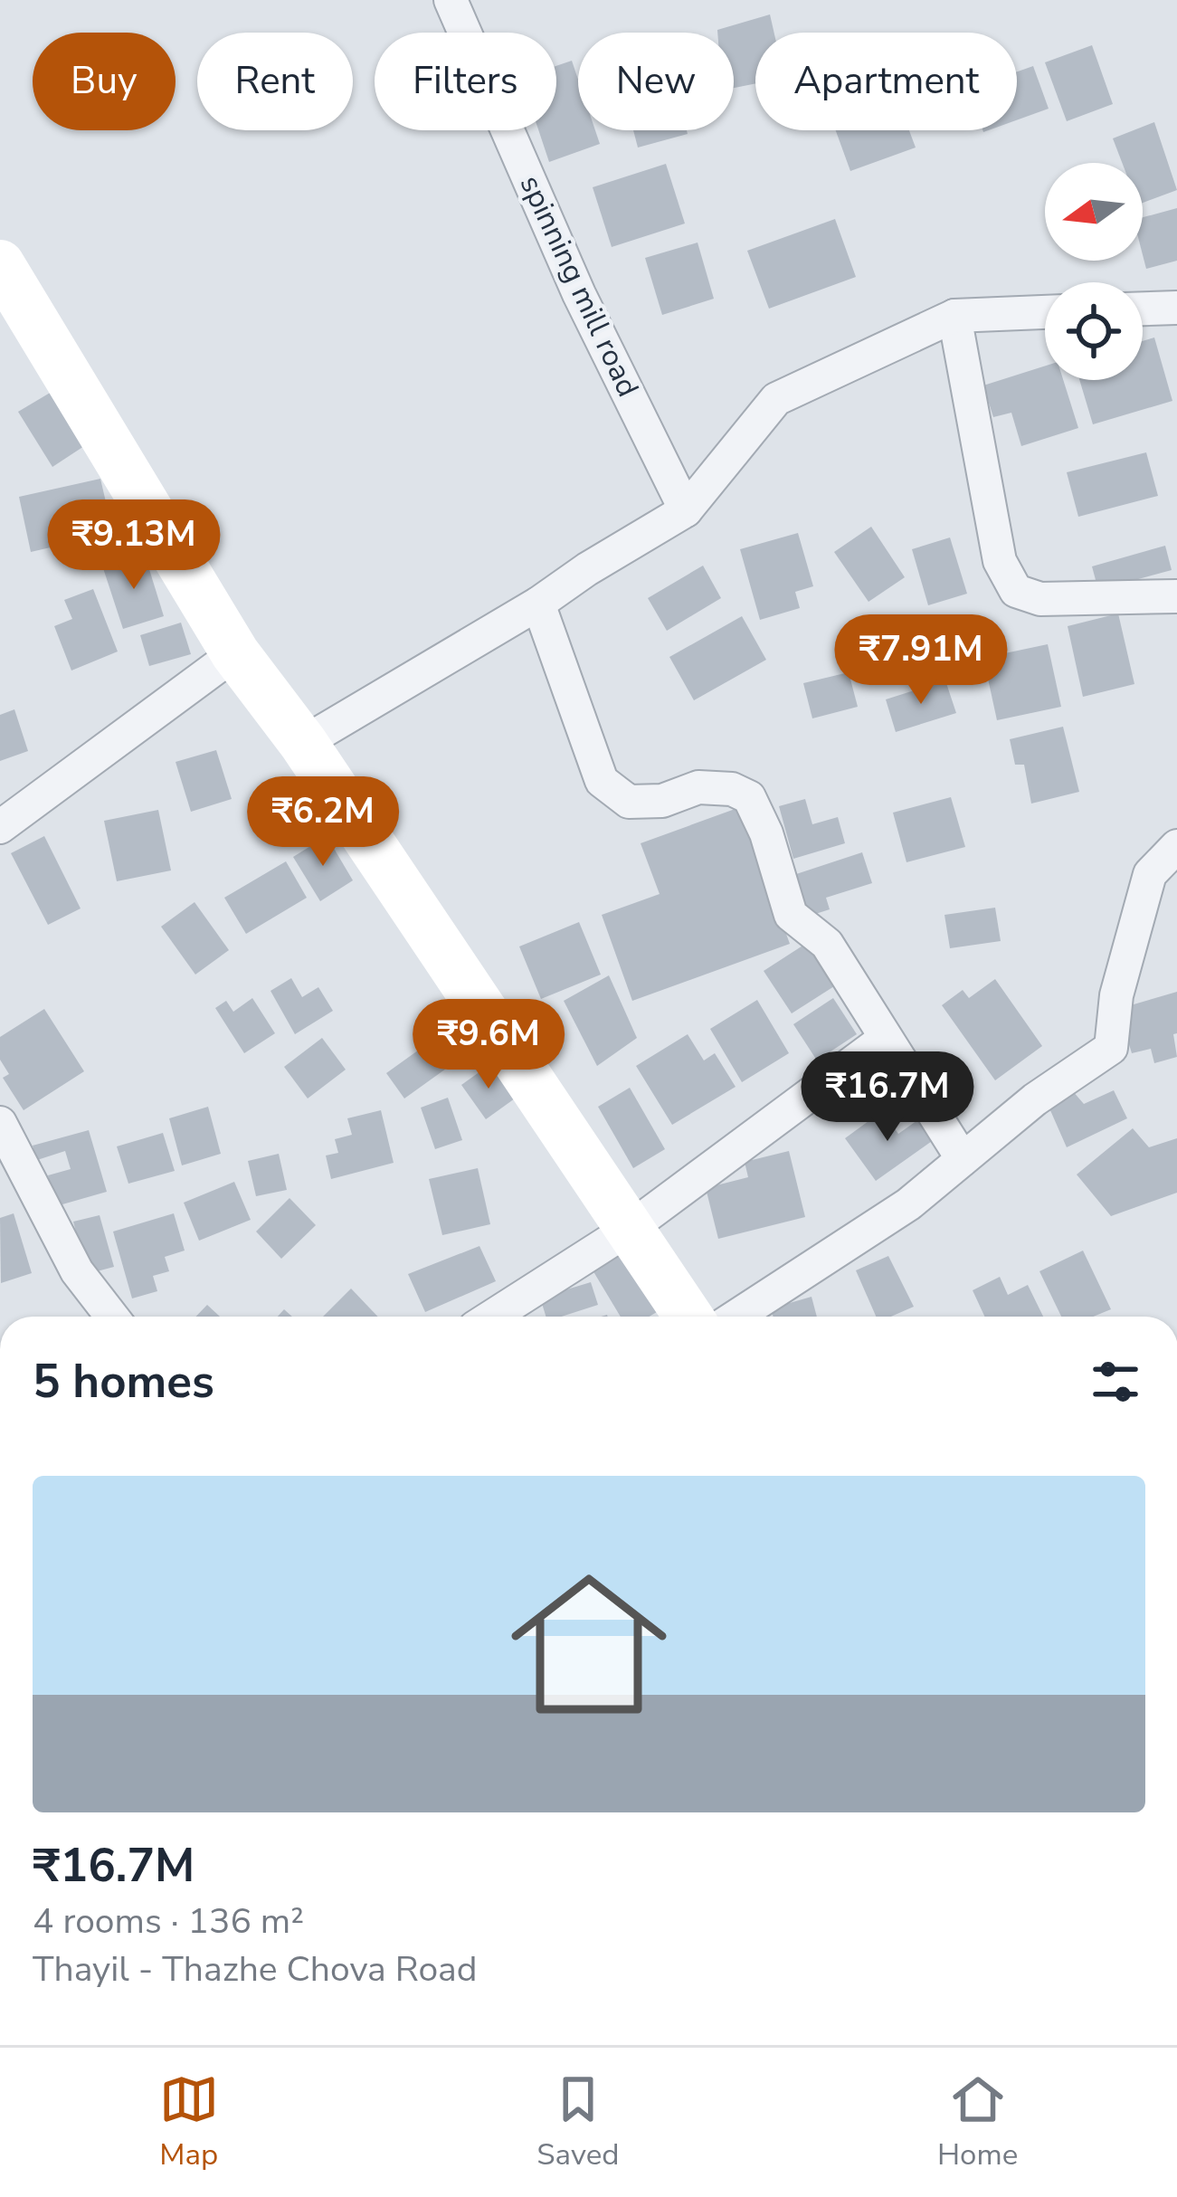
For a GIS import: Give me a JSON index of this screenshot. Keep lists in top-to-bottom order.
{
  "streets": {
    "street": ["spinning mill road"]
  },
  "north": "left",
  "page": {
    "chip": [
      "Buy",
      "Rent",
      "Filters",
      "New",
      "Apartment"
    ],
    "price": [
      "₹9.13M",
      "₹7.91M",
      "₹6.2M",
      "₹9.6M",
      "₹16.7M"
    ],
    "heading": "5 homes",
    "list": [
      {
        "name": "₹16.7M",
        "note": "4 rooms · 136 m² · Thayil - Thazhe Chova Road"
      }
    ],
    "tabs": ["Map", "Saved", "Home"]
  }
}
